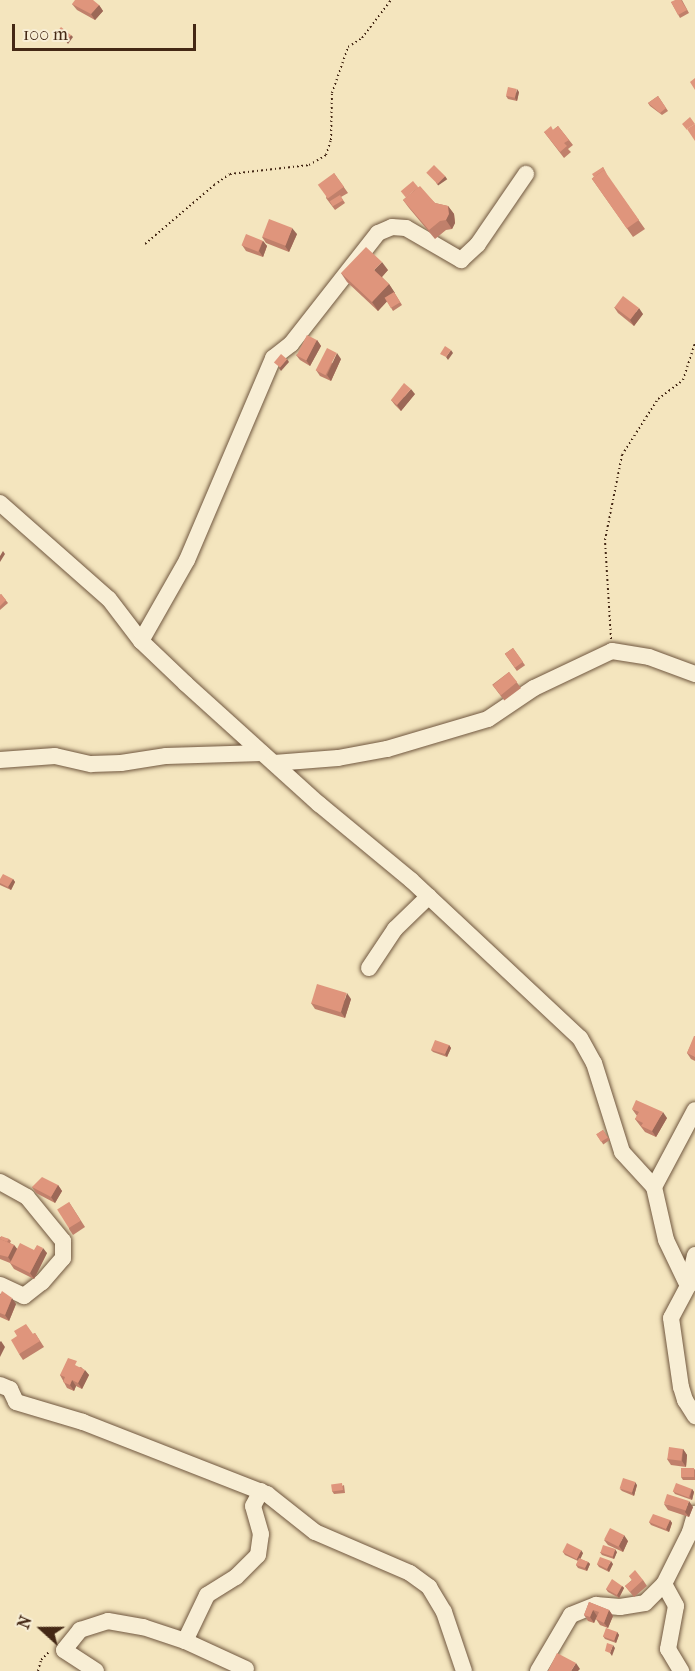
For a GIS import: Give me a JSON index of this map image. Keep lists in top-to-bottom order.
{
  "scale_bar": "100 m",
  "north": "left"
}
